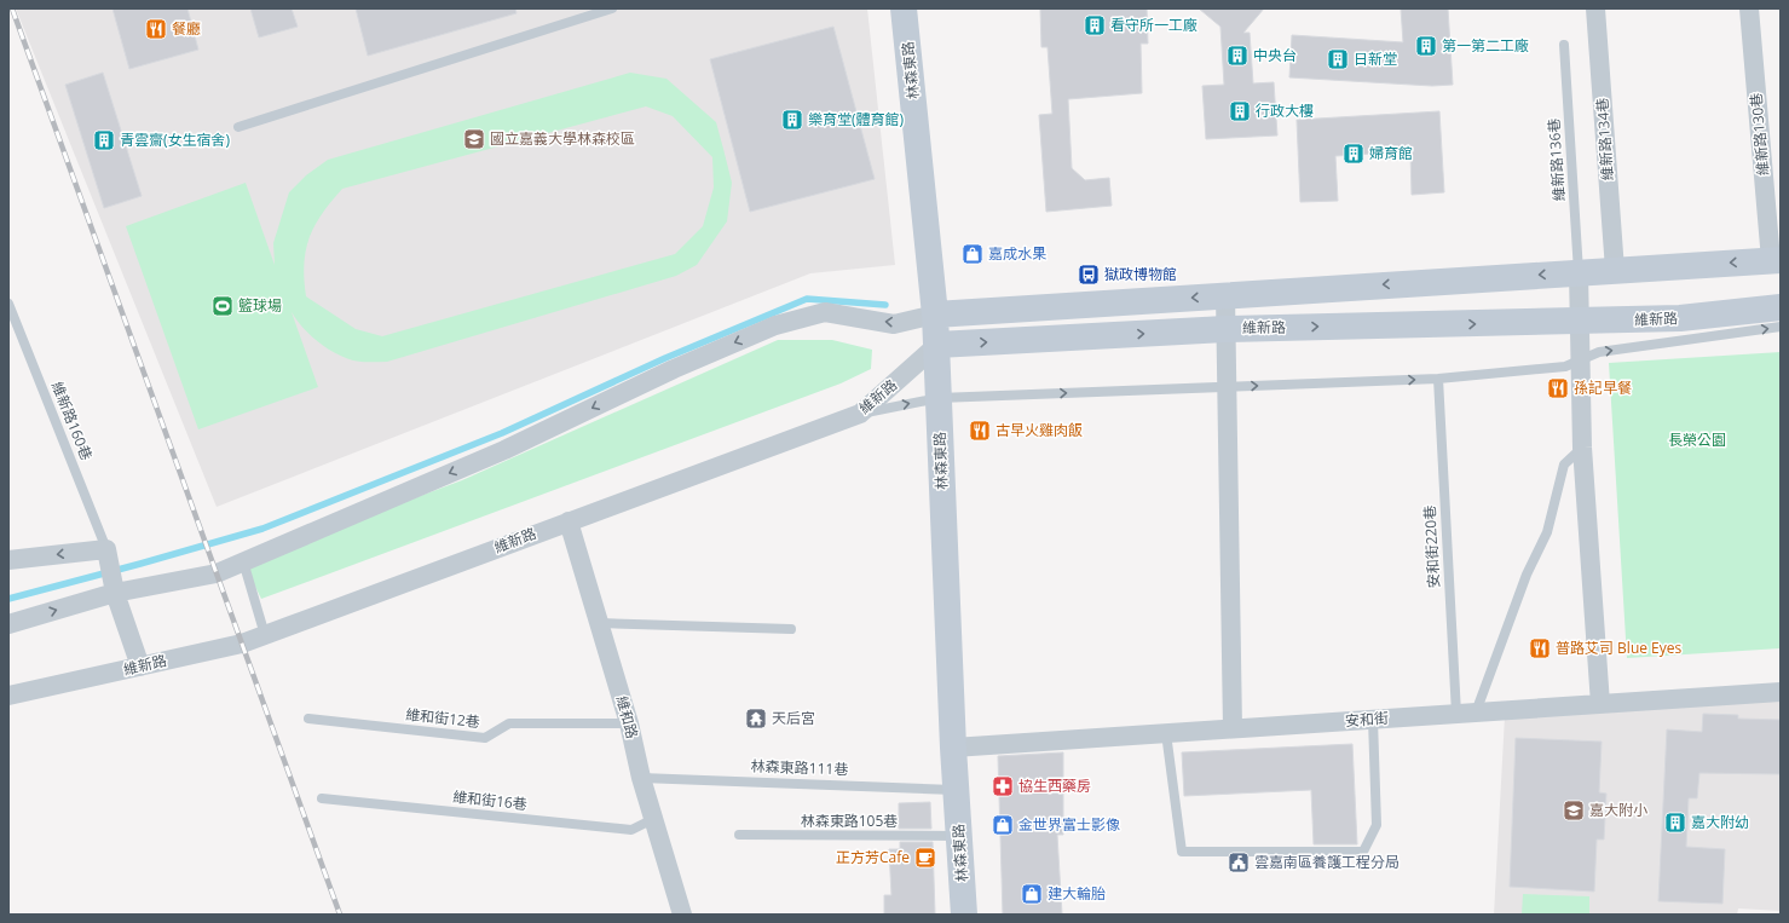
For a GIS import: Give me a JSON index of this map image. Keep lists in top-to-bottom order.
{
  "streets": {
    "street": [
      "林森東路",
      "維新路130巷",
      "維新路134巷",
      "維新路",
      "維和路",
      "安和街"
    ],
    "lane": [
      "維新路136巷",
      "維新路160巷",
      "安和街220巷",
      "維和街12巷",
      "林森東路111巷",
      "維和街16巷",
      "林森東路105巷"
    ]
  },
  "crossings": [
    ["林森東路", "維新路"],
    ["林森東路", "安和街"],
    ["林森東路", "林森東路111巷"],
    ["林森東路", "林森東路105巷"],
    ["維新路", "維和路"],
    ["安和街220巷", "安和街"],
    ["維和路", "維和街12巷"],
    ["維和路", "林森東路111巷"],
    ["維和路", "維和街16巷"]
  ],
  "parks": ["長榮公園"],
  "places": {
    "building": [
      "看守所一工廠",
      "第一第二工廠",
      "中央台",
      "日新堂",
      "行政大樓",
      "樂育堂(體育館)",
      "青雲齋(女生宿舍)",
      "婦育館",
      "嘉大附幼"
    ],
    "restaurant": [
      "餐廳",
      "孫記早餐",
      "古早火雞肉飯",
      "普路艾司 Blue Eyes"
    ],
    "school or university": ["國立嘉義大學林森校區", "嘉大附小"],
    "shop": ["嘉成水果", "金世界富士影像", "建大輪胎"],
    "bus stop": ["獄政博物館"],
    "sports": ["籃球場"],
    "temple": ["天后宮"],
    "pharmacy": ["協生西藥房"],
    "cafe": ["正方芳Cafe"],
    "public building": ["雲嘉南區養護工程分局"]
  }
}
